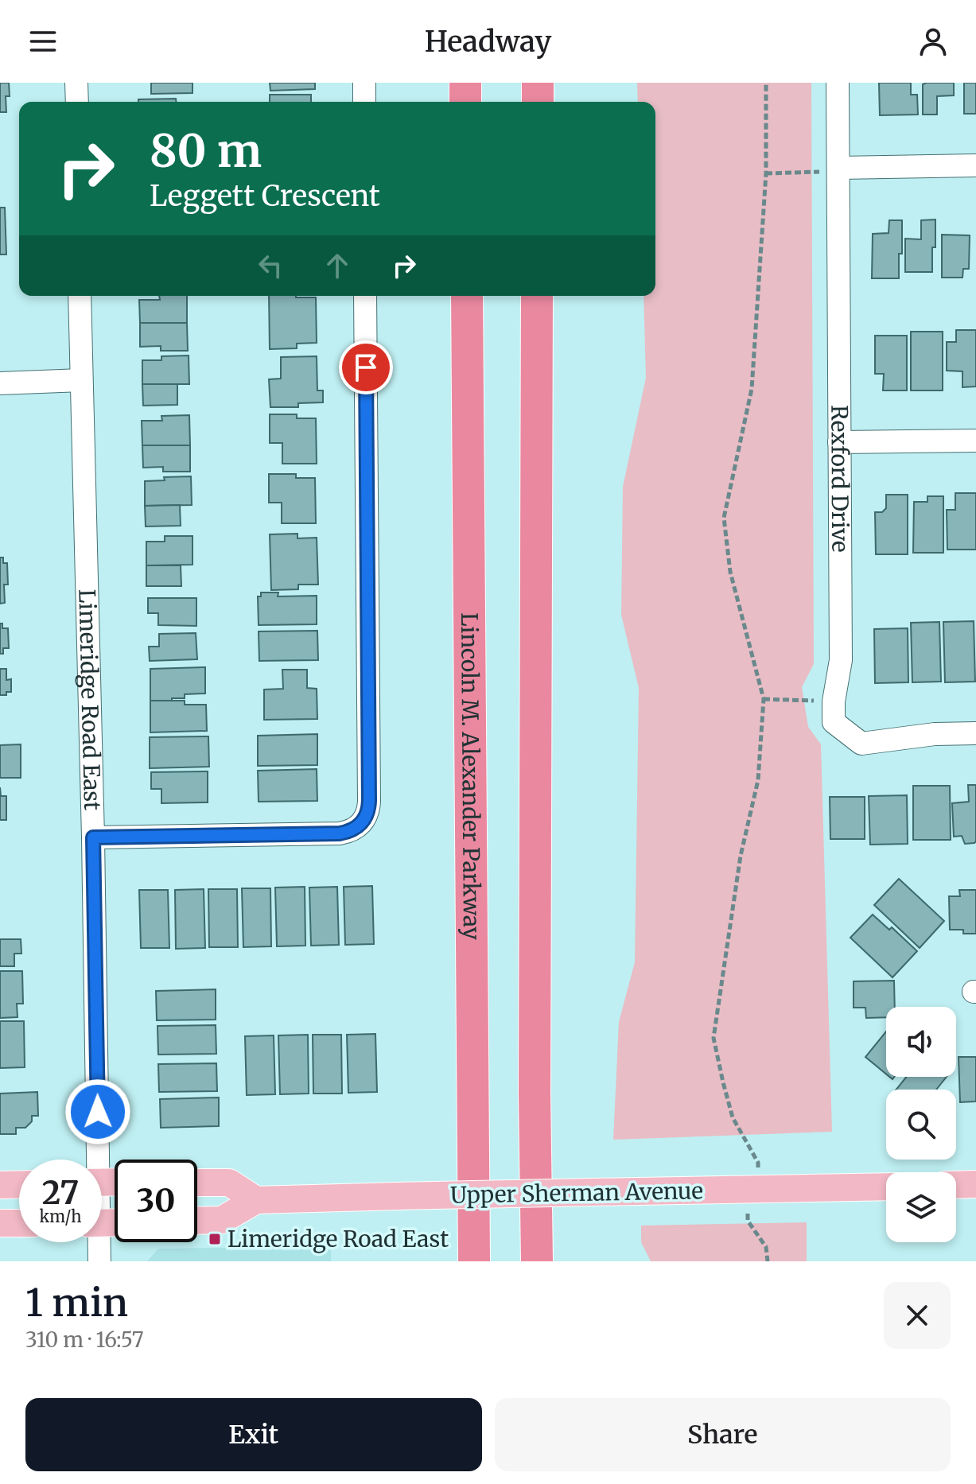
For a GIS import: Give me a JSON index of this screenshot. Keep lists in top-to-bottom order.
{
  "streets": {
    "highway": ["Lincoln M. Alexander Parkway"],
    "main road": ["Upper Sherman Avenue"],
    "street": ["Rexford Drive", "Limeridge Road East"]
  },
  "places": {
    "transit": ["Limeridge Road East"]
  },
  "page": {
    "header": "Headway",
    "turn": ["80 m", "Leggett Crescent"],
    "speed": "27 km/h",
    "limit": "30",
    "heading": ["1 min", "310 m · 16:57"],
    "buttons": ["Exit", "Share"]
  }
}
